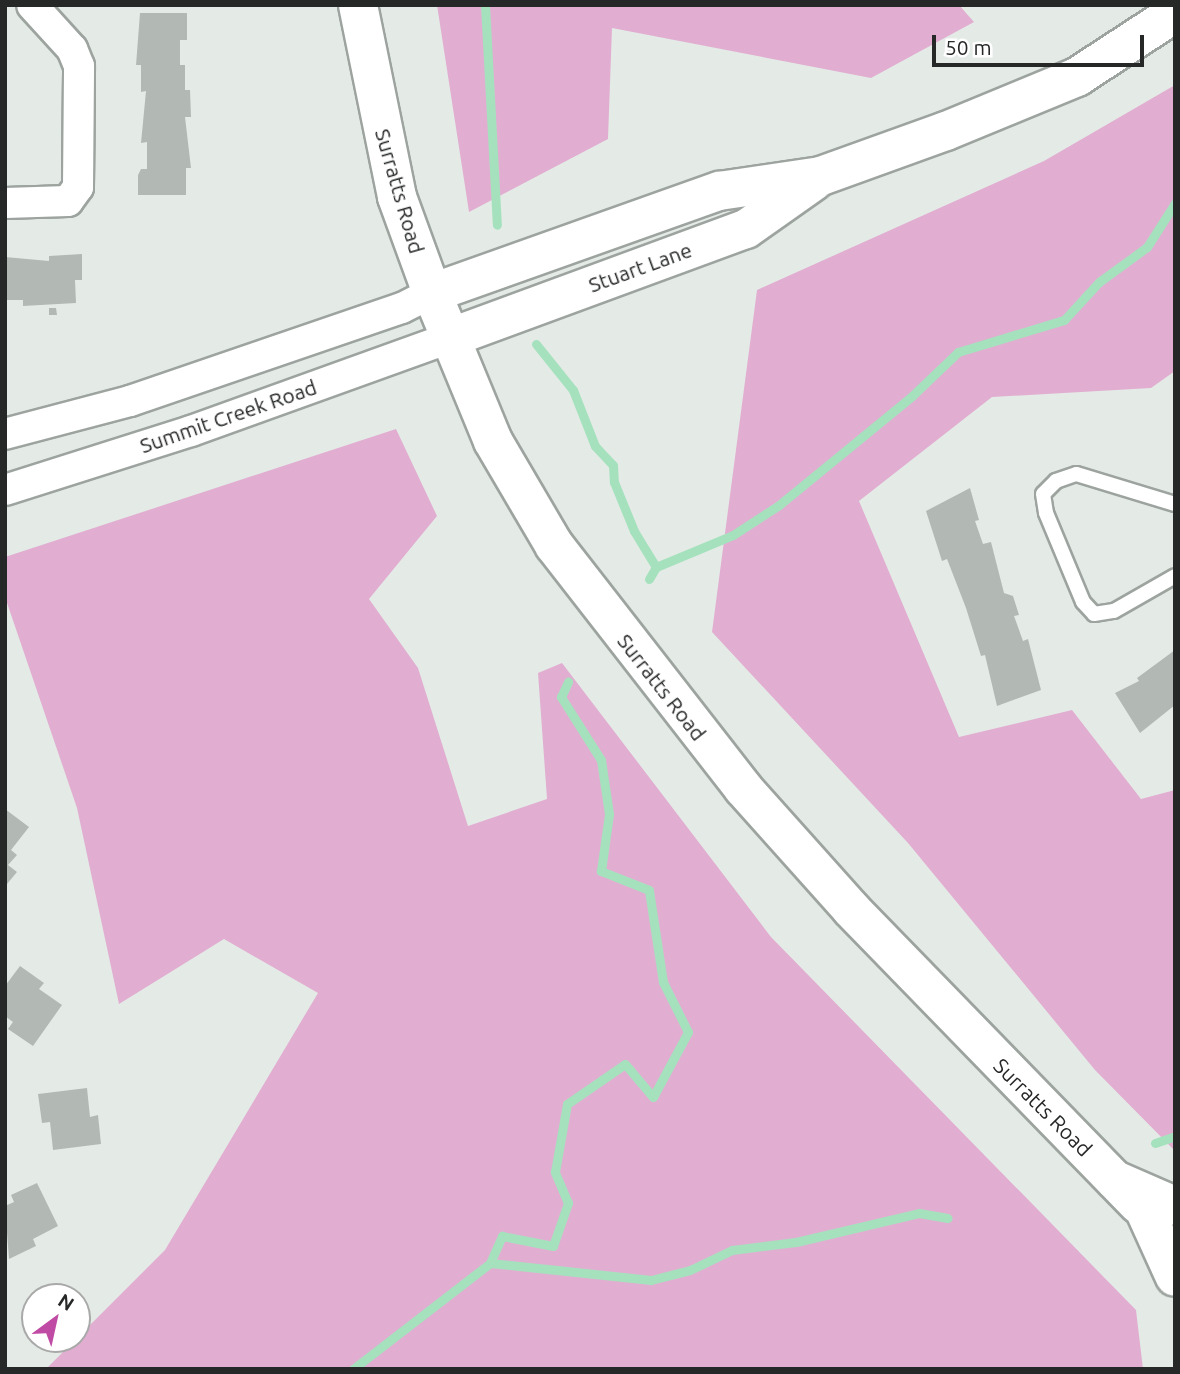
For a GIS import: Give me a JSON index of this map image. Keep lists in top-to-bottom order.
{
  "streets": {
    "main road": ["Surratts Road", "Stuart Lane"],
    "street": ["Summit Creek Road"]
  },
  "crossings": [
    ["Surratts Road", "Stuart Lane"],
    ["Surratts Road", "Summit Creek Road"],
    ["Stuart Lane", "Summit Creek Road"]
  ],
  "scale_bar": "50 m",
  "north": "top right"
}
